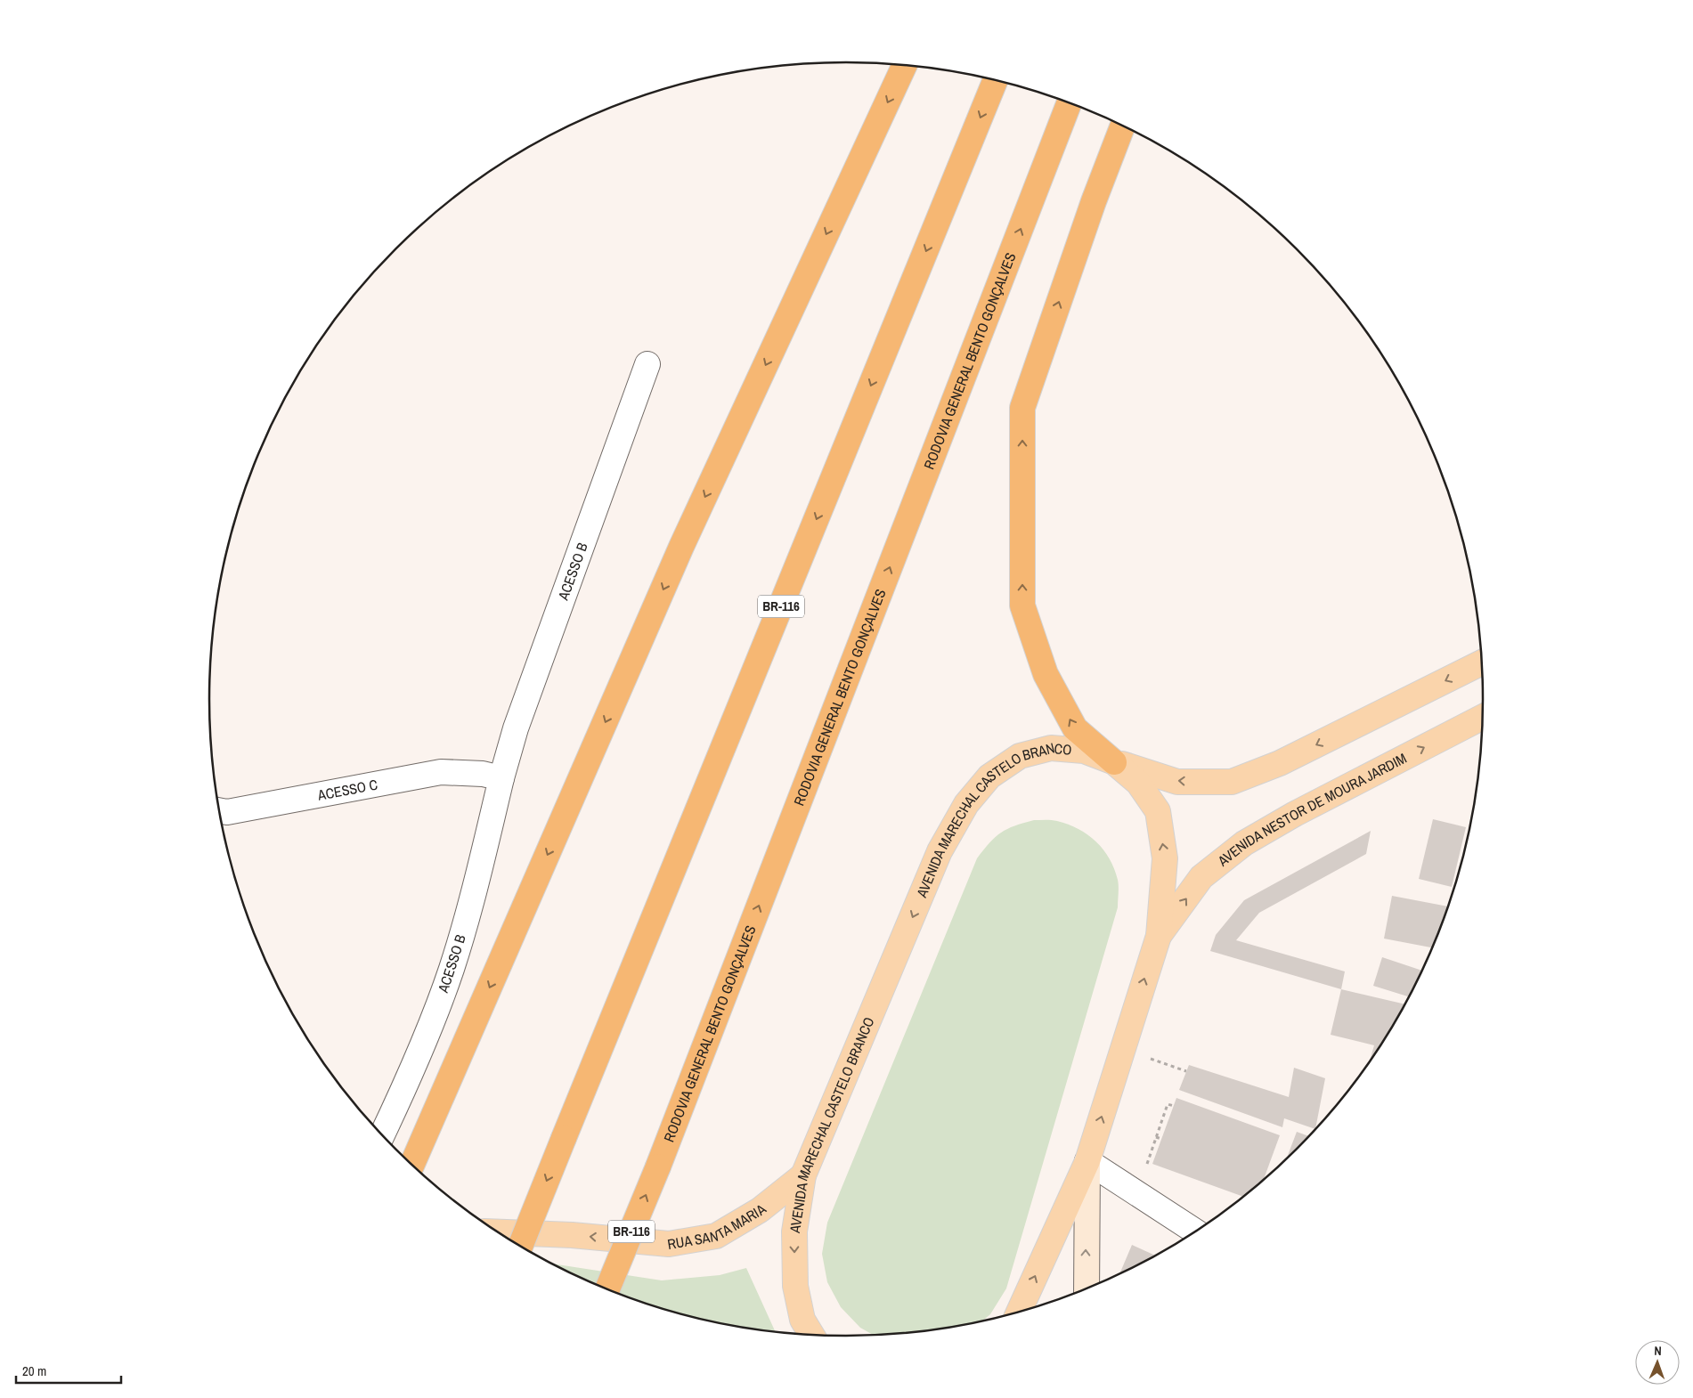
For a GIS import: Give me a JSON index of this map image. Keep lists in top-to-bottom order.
{
  "streets": {
    "highway": ["RODOVIA GENERAL BENTO GONÇALVES", "BR-116"],
    "main road": ["AVENIDA NESTOR DE MOURA JARDIM", "AVENIDA MARECHAL CASTELO BRANCO", "RUA SANTA MARIA"],
    "street": ["ACESSO B", "ACESSO C"]
  },
  "crossings": [
    ["ACESSO B", "ACESSO C"],
    ["AVENIDA NESTOR DE MOURA JARDIM", "AVENIDA MARECHAL CASTELO BRANCO"],
    ["AVENIDA MARECHAL CASTELO BRANCO", "RUA SANTA MARIA"]
  ],
  "one_way": ["RUA SANTA MARIA"],
  "scale_bar": "20 m",
  "north": "top"
}
